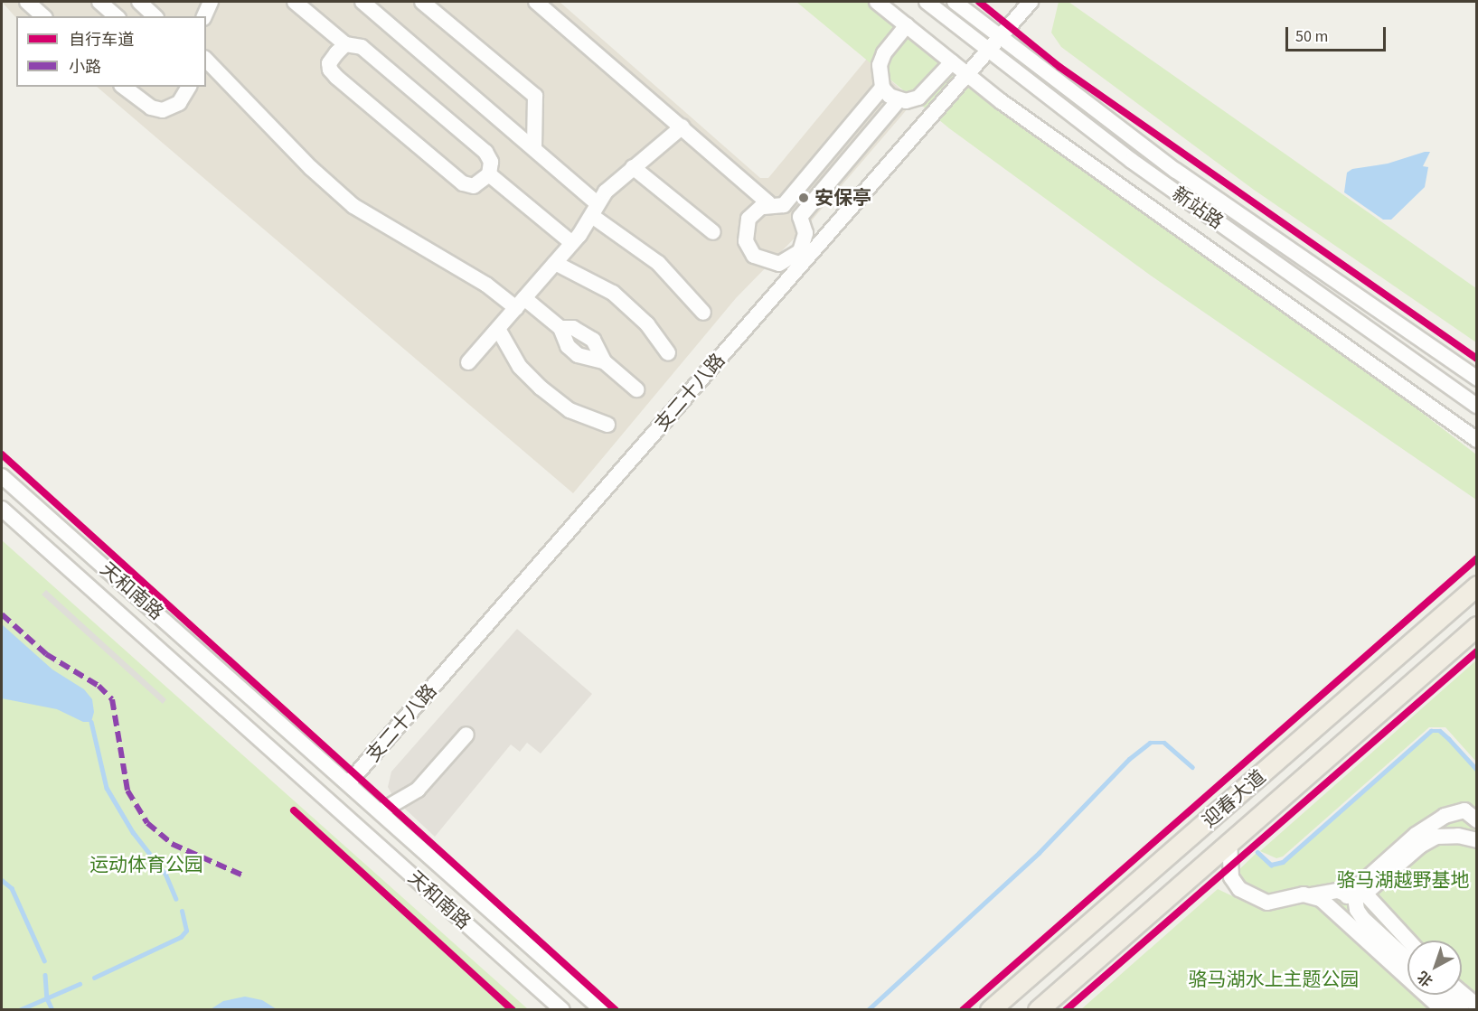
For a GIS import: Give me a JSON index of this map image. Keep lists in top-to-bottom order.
{
  "streets": {
    "main road": ["迎春大道"],
    "street": ["新站路", "支二十八路", "天和南路"]
  },
  "crossings": [
    ["新站路", "支二十八路"],
    ["支二十八路", "天和南路"]
  ],
  "parks": ["运动体育公园", "骆马湖越野基地", "骆马湖水上主题公园"],
  "places": ["安保亭"],
  "legend": ["自行车道", "小路"],
  "scale_bar": "50 m",
  "north": "bottom left"
}
